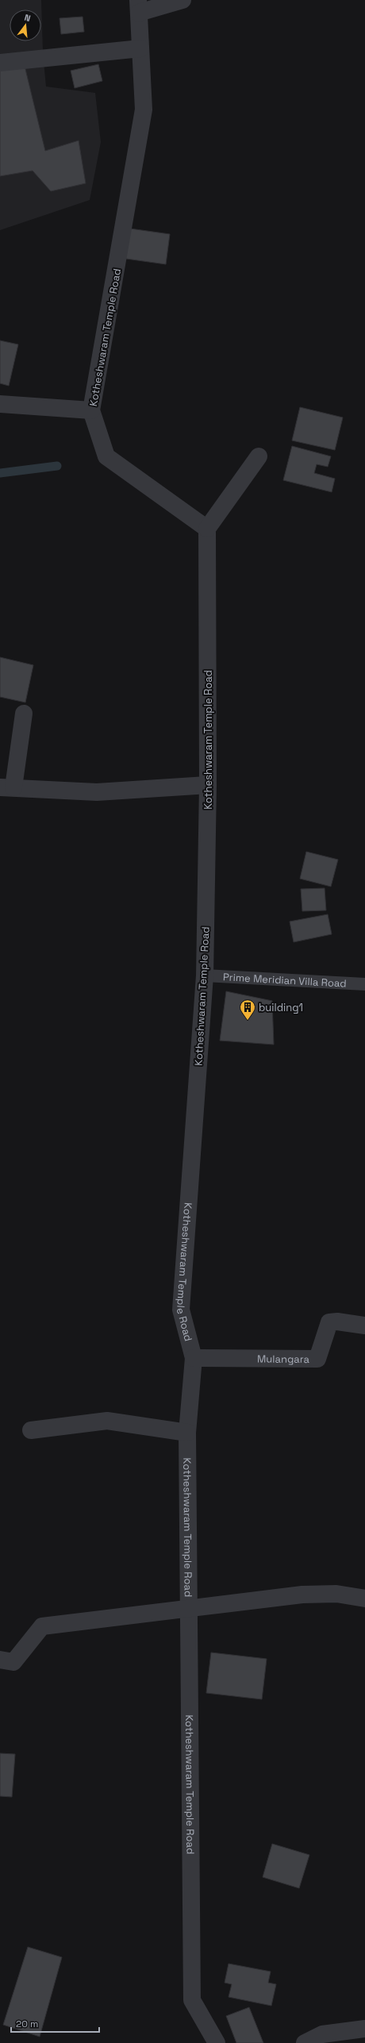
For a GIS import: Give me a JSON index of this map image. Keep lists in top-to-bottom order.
{
  "streets": {
    "street": ["Kotheshwaram Temple Road", "Mulangara"],
    "lane": ["Prime Meridian Villa Road"]
  },
  "crossings": [
    ["Kotheshwaram Temple Road", "Prime Meridian Villa Road"],
    ["Kotheshwaram Temple Road", "Mulangara"]
  ],
  "places": {
    "building": ["building1"]
  },
  "scale_bar": "20 m",
  "north": "top"
}
